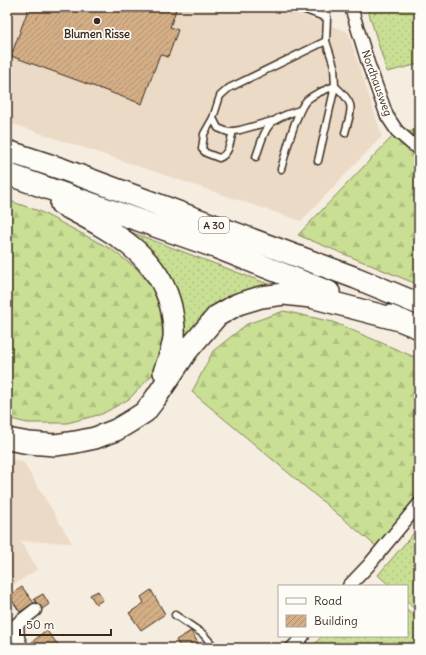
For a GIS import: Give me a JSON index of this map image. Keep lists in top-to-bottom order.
{
  "streets": {
    "highway": ["A 30"],
    "street": ["Nordhausweg"]
  },
  "places": ["Blumen Risse"],
  "legend": ["Road", "Building"],
  "scale_bar": "50 m"
}
